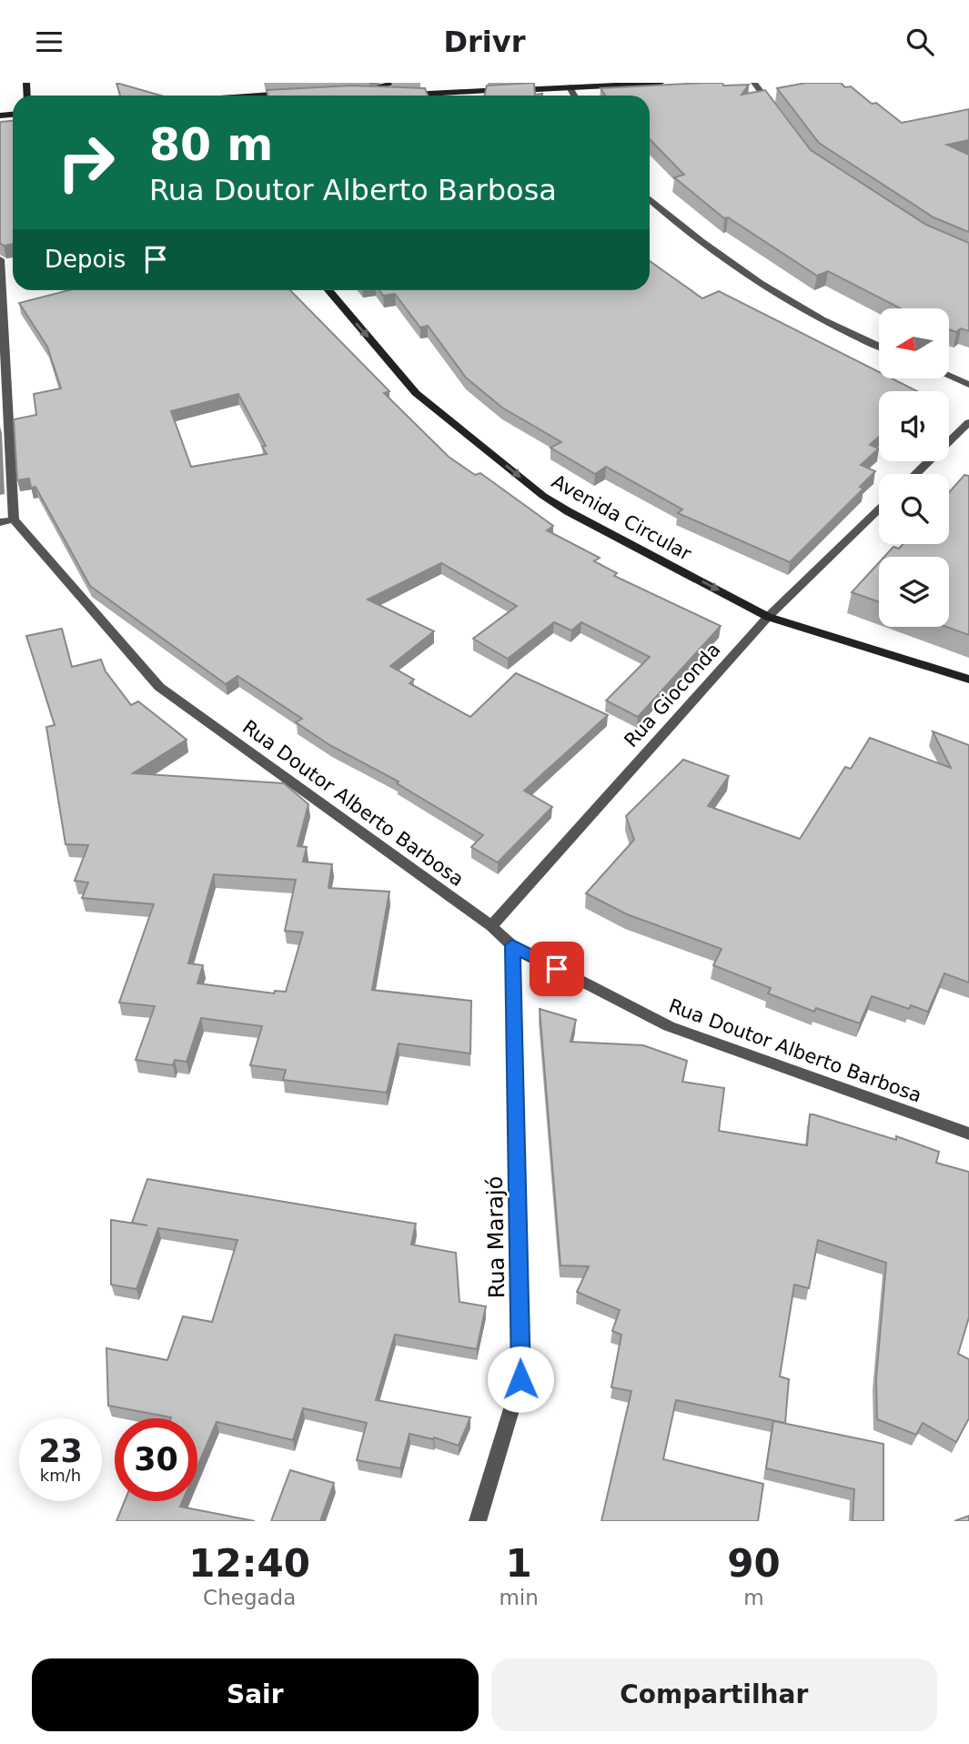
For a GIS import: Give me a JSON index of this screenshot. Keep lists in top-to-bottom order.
{
  "streets": {
    "street": [
      "Avenida Circular",
      "Rua Gioconda",
      "Rua Doutor Alberto Barbosa",
      "Rua Marajó"
    ]
  },
  "crossings": [
    ["Avenida Circular", "Rua Gioconda"],
    ["Rua Gioconda", "Rua Doutor Alberto Barbosa"],
    ["Rua Doutor Alberto Barbosa", "Rua Marajó"]
  ],
  "one_way": ["Avenida Circular"],
  "north": "left",
  "page": {
    "header": "Drivr",
    "turn": ["80 m", "Rua Doutor Alberto Barbosa"],
    "then": "Depois",
    "speed": "23 km/h",
    "limit": "30",
    "eta": [
      "12:40",
      "Chegada",
      "1",
      "min",
      "90",
      "m"
    ],
    "buttons": ["Sair", "Compartilhar"]
  }
}
